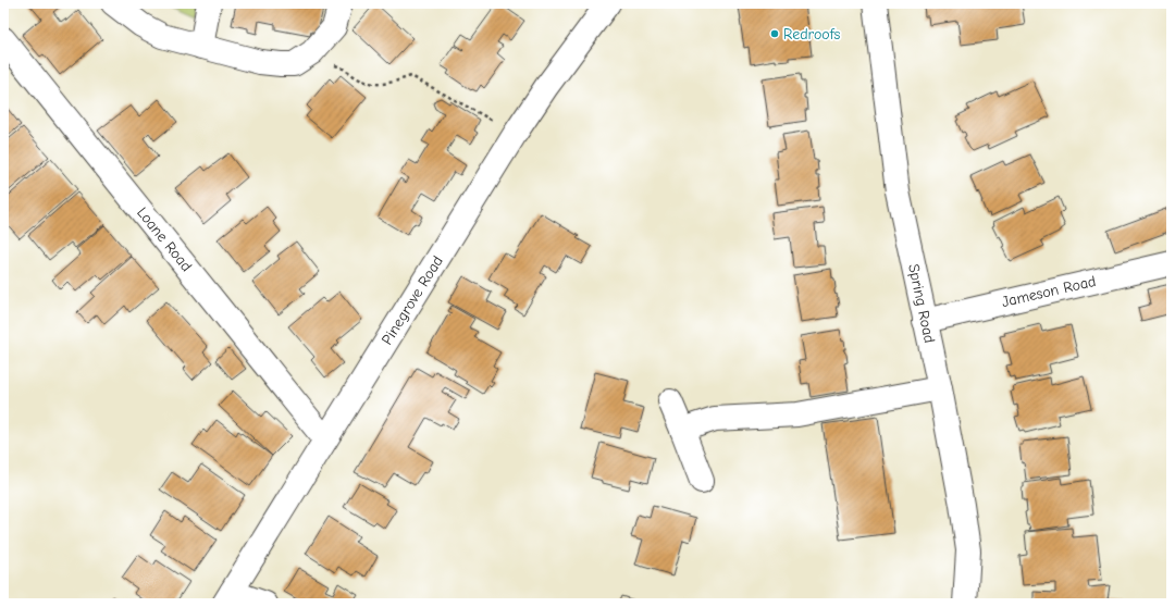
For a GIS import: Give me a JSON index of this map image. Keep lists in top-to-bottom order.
{
  "streets": {
    "street": [
      "Loane Road",
      "Jameson Road",
      "Pinegrove Road",
      "Spring Road"
    ]
  },
  "crossings": [
    ["Loane Road", "Pinegrove Road"],
    ["Jameson Road", "Spring Road"]
  ],
  "places": ["Redroofs"]
}
